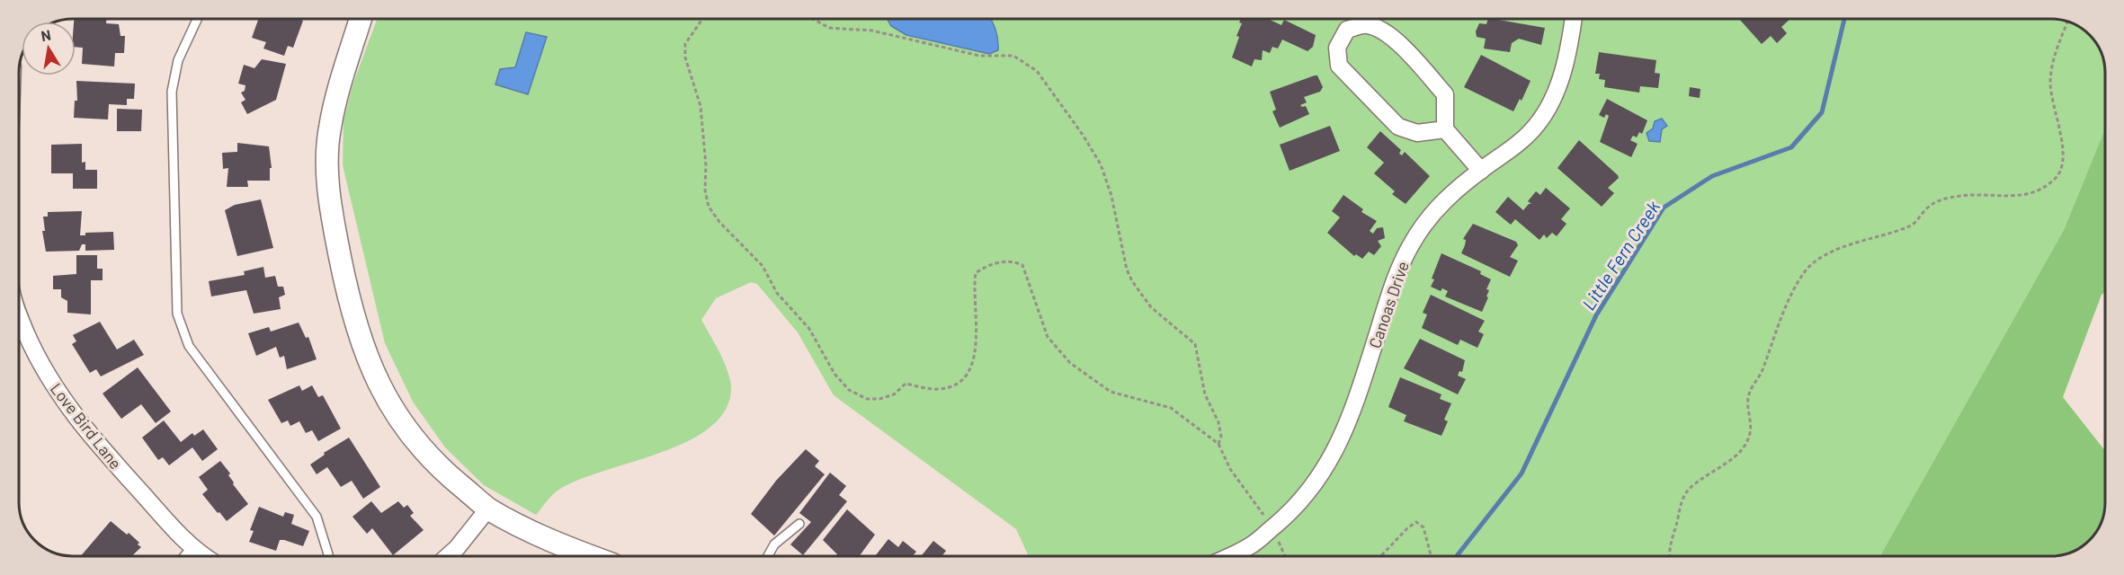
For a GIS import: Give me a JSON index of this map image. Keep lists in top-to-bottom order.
{
  "streets": {
    "street": ["Canoas Drive", "Love Bird Lane"]
  },
  "water": ["Little Fern Creek"],
  "north": "top"
}
